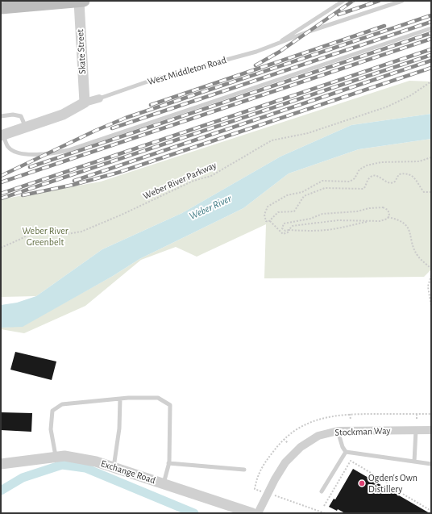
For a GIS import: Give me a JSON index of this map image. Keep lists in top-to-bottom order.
{
  "streets": {
    "street": ["Skate Street", "Stockman Way", "Exchange Road"],
    "lane": ["West Middleton Road"],
    "path": ["Weber River Parkway"]
  },
  "water": ["Weber River"],
  "parks": ["Weber River Greenbelt"],
  "places": ["Ogden's Own Distillery"]
}
